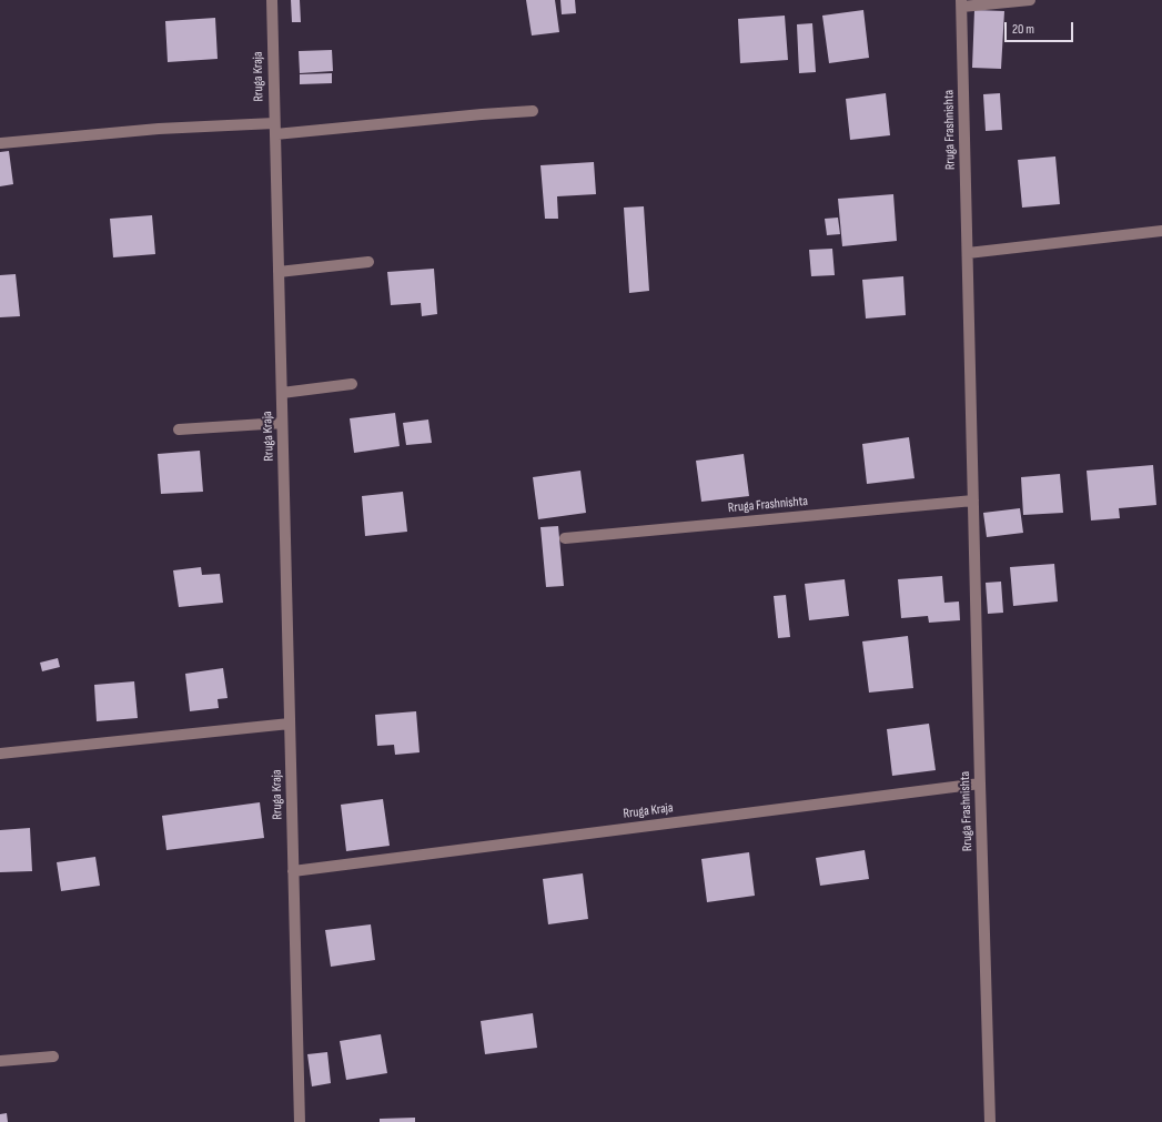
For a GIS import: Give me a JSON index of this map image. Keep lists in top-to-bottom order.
{
  "streets": {
    "street": ["Rruga Kraja", "Rruga Frashnishta"]
  },
  "crossings": [
    ["Rruga Kraja", "Rruga Frashnishta"]
  ],
  "scale_bar": "20 m"
}
